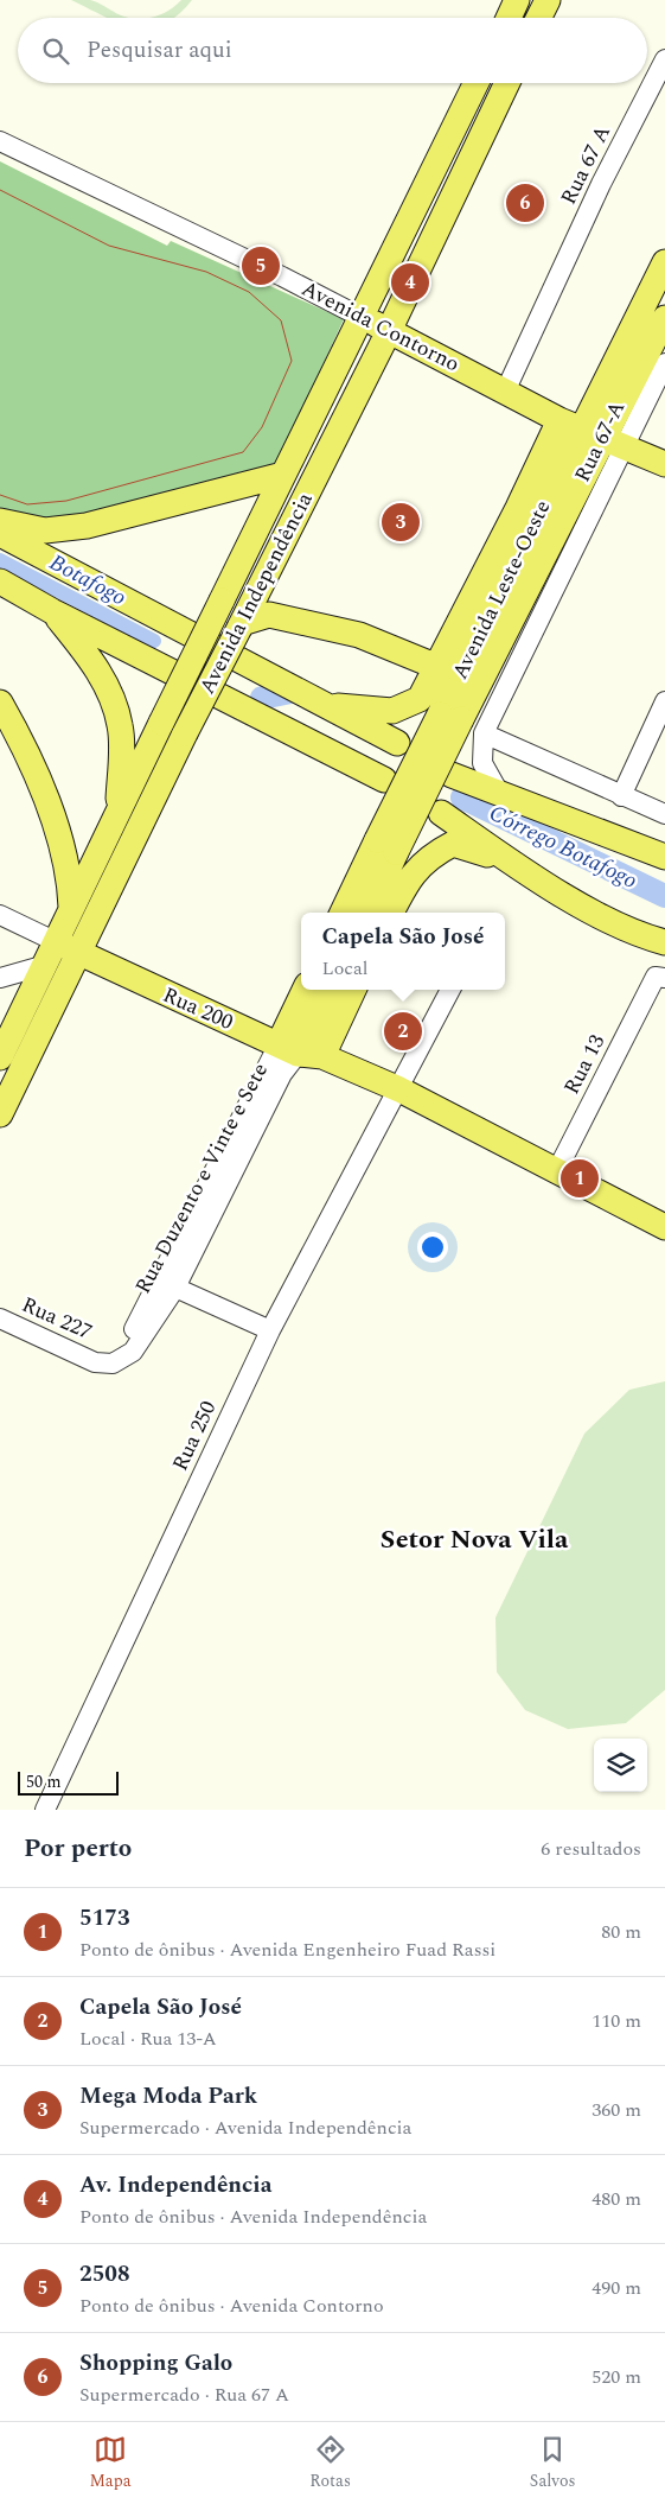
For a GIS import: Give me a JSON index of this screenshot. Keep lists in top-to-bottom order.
{
  "streets": {
    "main road": [
      "Avenida Contorno",
      "Avenida Leste-Oeste",
      "Avenida Independência",
      "Rua 200"
    ],
    "street": [
      "Rua 67 A",
      "Rua 67-A",
      "Rua 13",
      "Rua Duzento e Vinte e Sete",
      "Rua 227",
      "Rua 250"
    ]
  },
  "crossings": [
    ["Rua 67 A", "Avenida Contorno"],
    ["Avenida Contorno", "Rua 67-A"],
    ["Avenida Contorno", "Avenida Leste-Oeste"],
    ["Avenida Contorno", "Avenida Independência"],
    ["Rua 67-A", "Avenida Leste-Oeste"],
    ["Avenida Independência", "Rua 200"],
    ["Rua 200", "Rua 13"],
    ["Rua 200", "Rua Duzento e Vinte e Sete"],
    ["Rua 200", "Rua 250"],
    ["Rua Duzento e Vinte e Sete", "Rua 227"]
  ],
  "districts": ["Setor Nova Vila"],
  "water": ["Botafogo", "Córrego Botafogo"],
  "scale_bar": "50 m",
  "page": {
    "search": "Pesquisar aqui",
    "pins": [
      "6",
      "5",
      "4",
      "3",
      "2",
      "1"
    ],
    "popup": ["Capela São José", "Local"],
    "scale": "50 m",
    "heading": ["Por perto", "6 resultados"],
    "list": [
      {
        "mark": "1",
        "name": "5173",
        "note": "Ponto de ônibus · Avenida Engenheiro Fuad Rassi",
        "value": "80 m"
      },
      {
        "mark": "2",
        "name": "Capela São José",
        "note": "Local · Rua 13-A",
        "value": "110 m"
      },
      {
        "mark": "3",
        "name": "Mega Moda Park",
        "note": "Supermercado · Avenida Independência",
        "value": "360 m"
      },
      {
        "mark": "4",
        "name": "Av. Independência",
        "note": "Ponto de ônibus · Avenida Independência",
        "value": "480 m"
      },
      {
        "mark": "5",
        "name": "2508",
        "note": "Ponto de ônibus · Avenida Contorno",
        "value": "490 m"
      },
      {
        "mark": "6",
        "name": "Shopping Galo",
        "note": "Supermercado · Rua 67 A",
        "value": "520 m"
      }
    ],
    "nav": ["Mapa", "Rotas", "Salvos"]
  }
}
